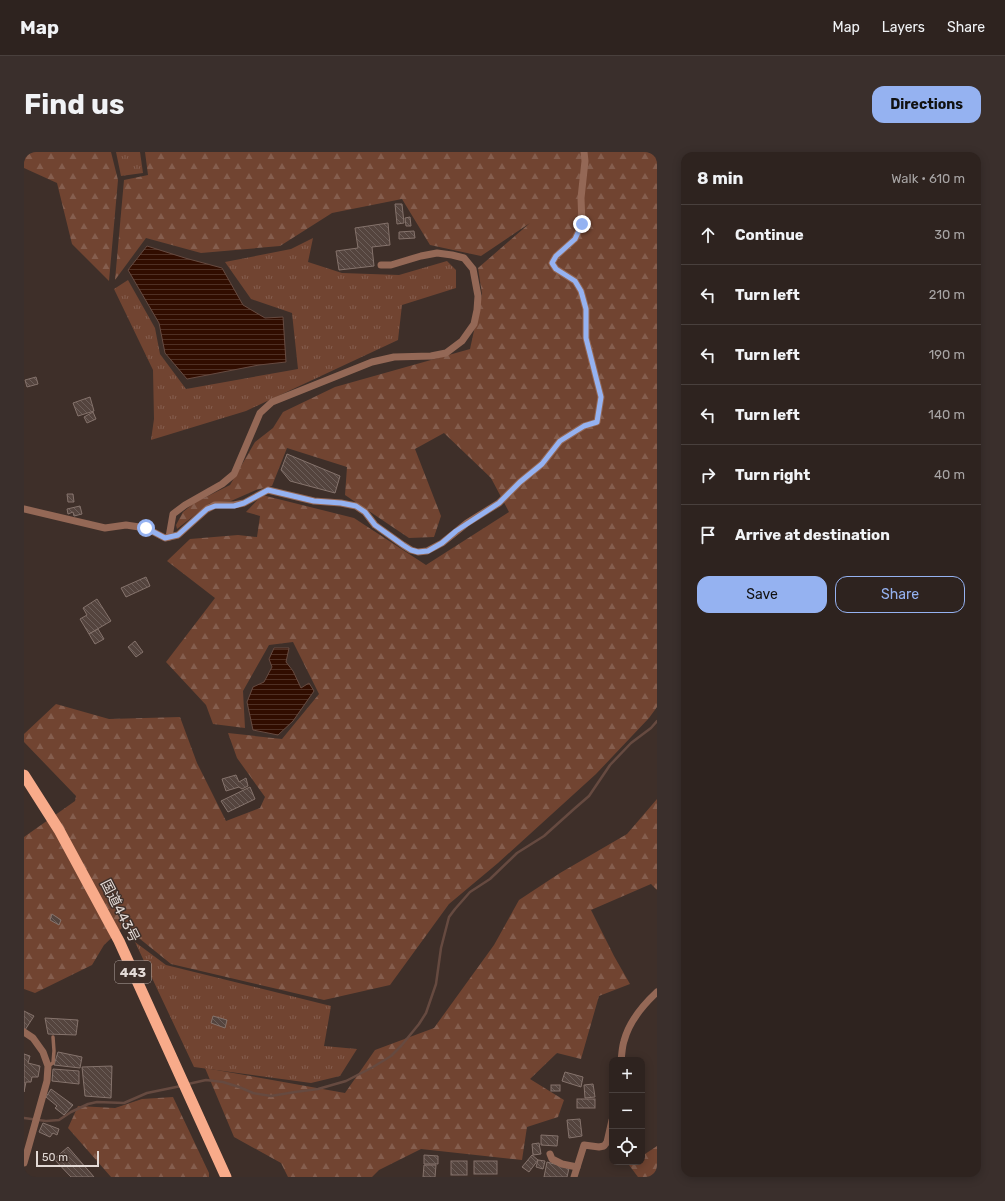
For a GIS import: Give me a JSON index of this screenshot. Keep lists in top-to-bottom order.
{
  "streets": {
    "highway": ["国道443号", "443"]
  },
  "scale_bar": "50 m",
  "page": {
    "header": "Map",
    "nav": ["Map", "Layers", "Share"],
    "buttons": [
      "Directions",
      ["Save", "Share"]
    ],
    "title": "Find us",
    "heading": ["8 min", "Walk · 610 m"],
    "list": [
      ["Continue", "30 m"],
      ["Turn left", "210 m"],
      ["Turn left", "190 m"],
      ["Turn left", "140 m"],
      ["Turn right", "40 m"],
      "Arrive at destination"
    ],
    "map_buttons": ["+", "−"],
    "scale": "50 m"
  }
}
